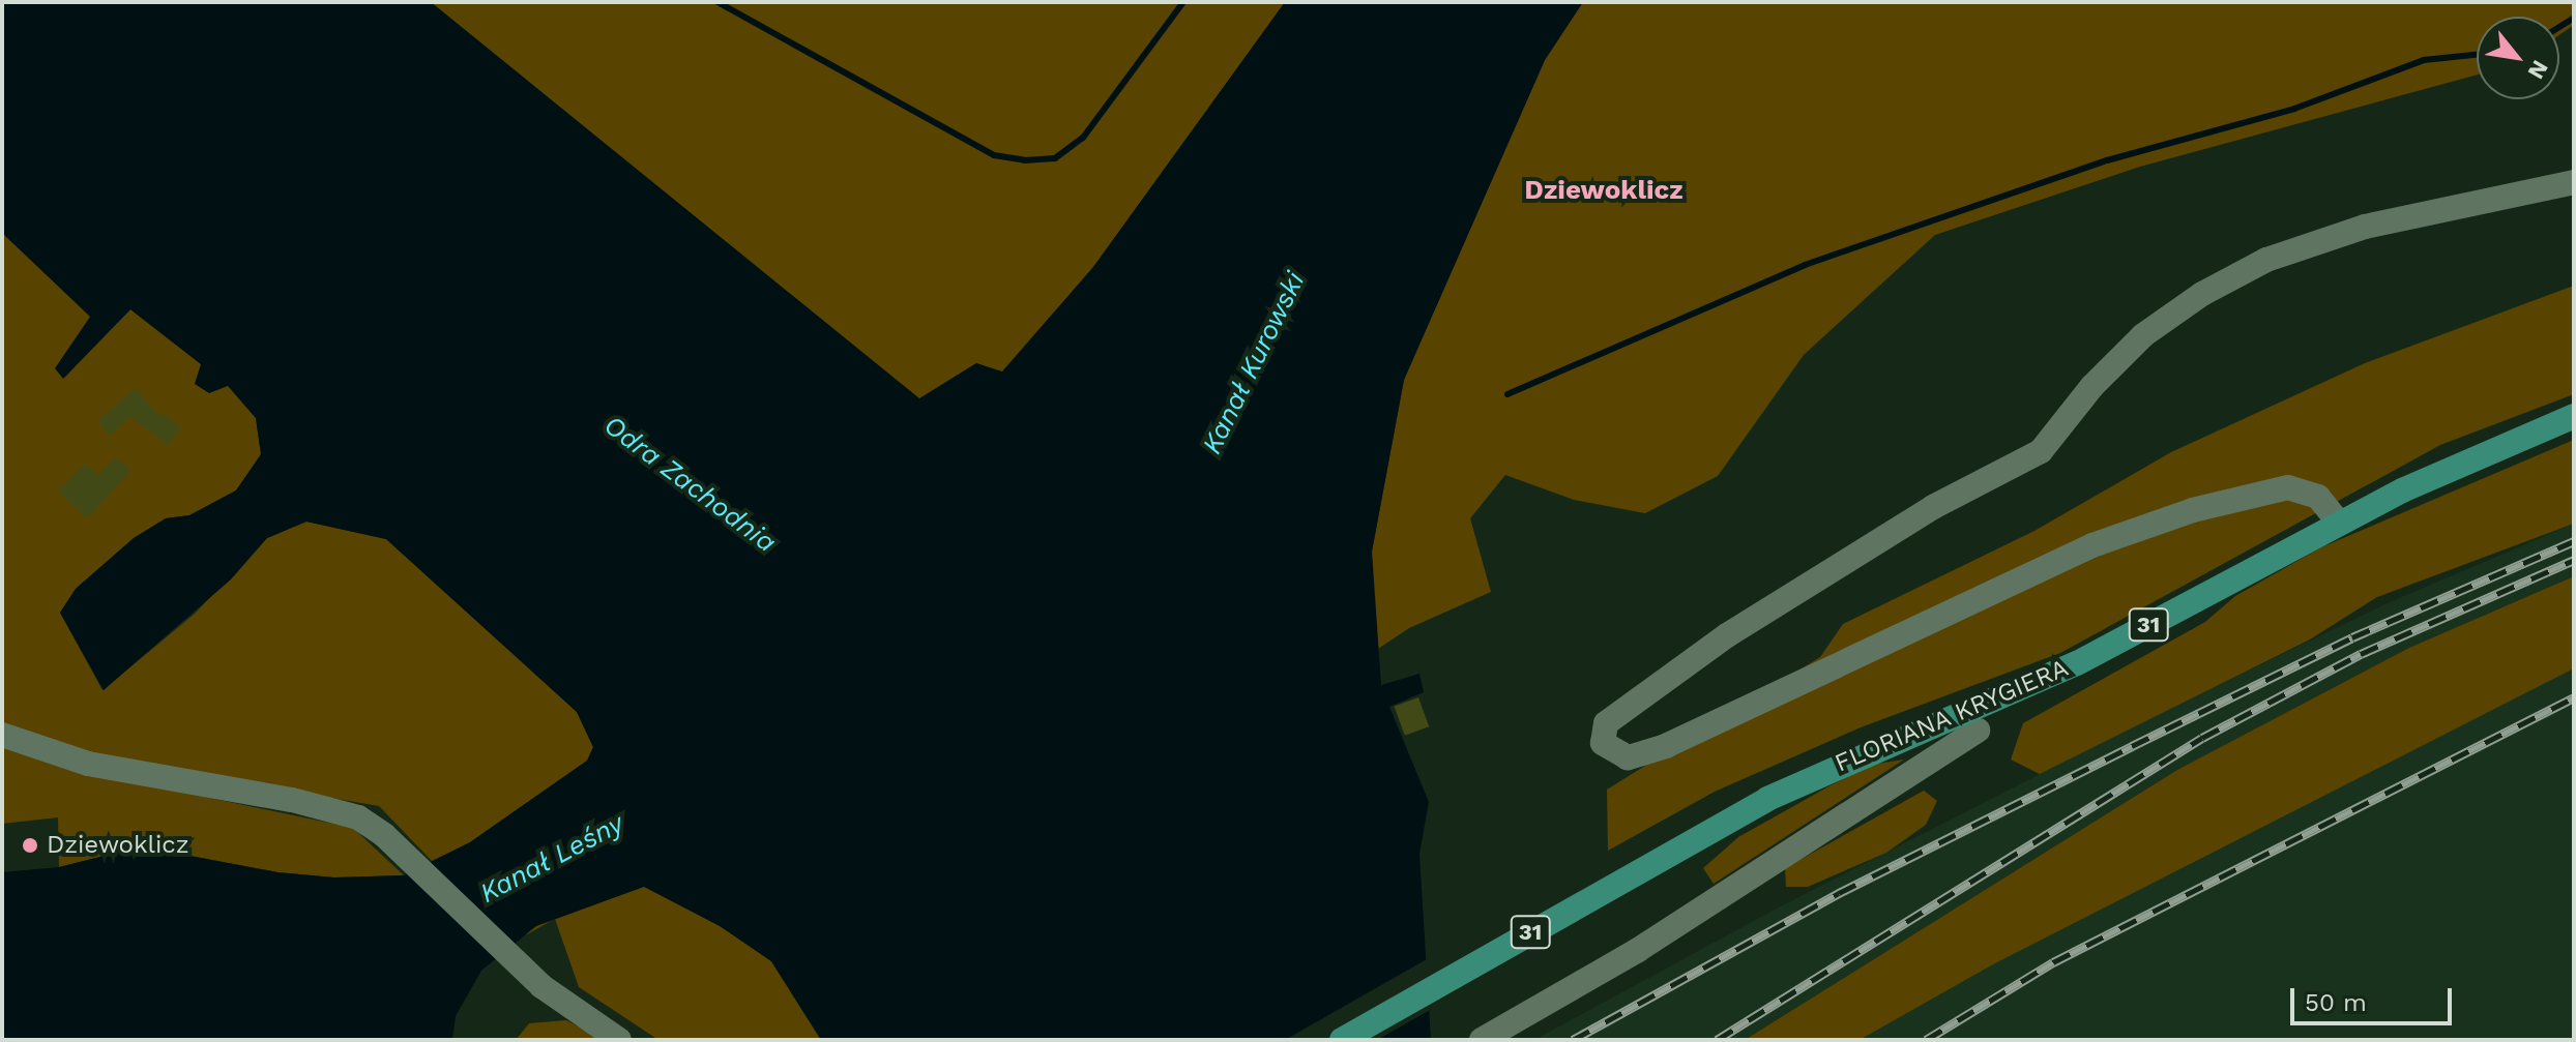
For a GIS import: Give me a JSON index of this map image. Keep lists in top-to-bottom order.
{
  "streets": {
    "main road": ["31", "FLORIANA KRYGIERA"]
  },
  "districts": ["Dziewoklicz"],
  "water": ["Kanał Kurowski", "Odra Zachodnia", "Kanał Leśny"],
  "places": ["Dziewoklicz"],
  "scale_bar": "50 m",
  "north": "bottom right"
}
